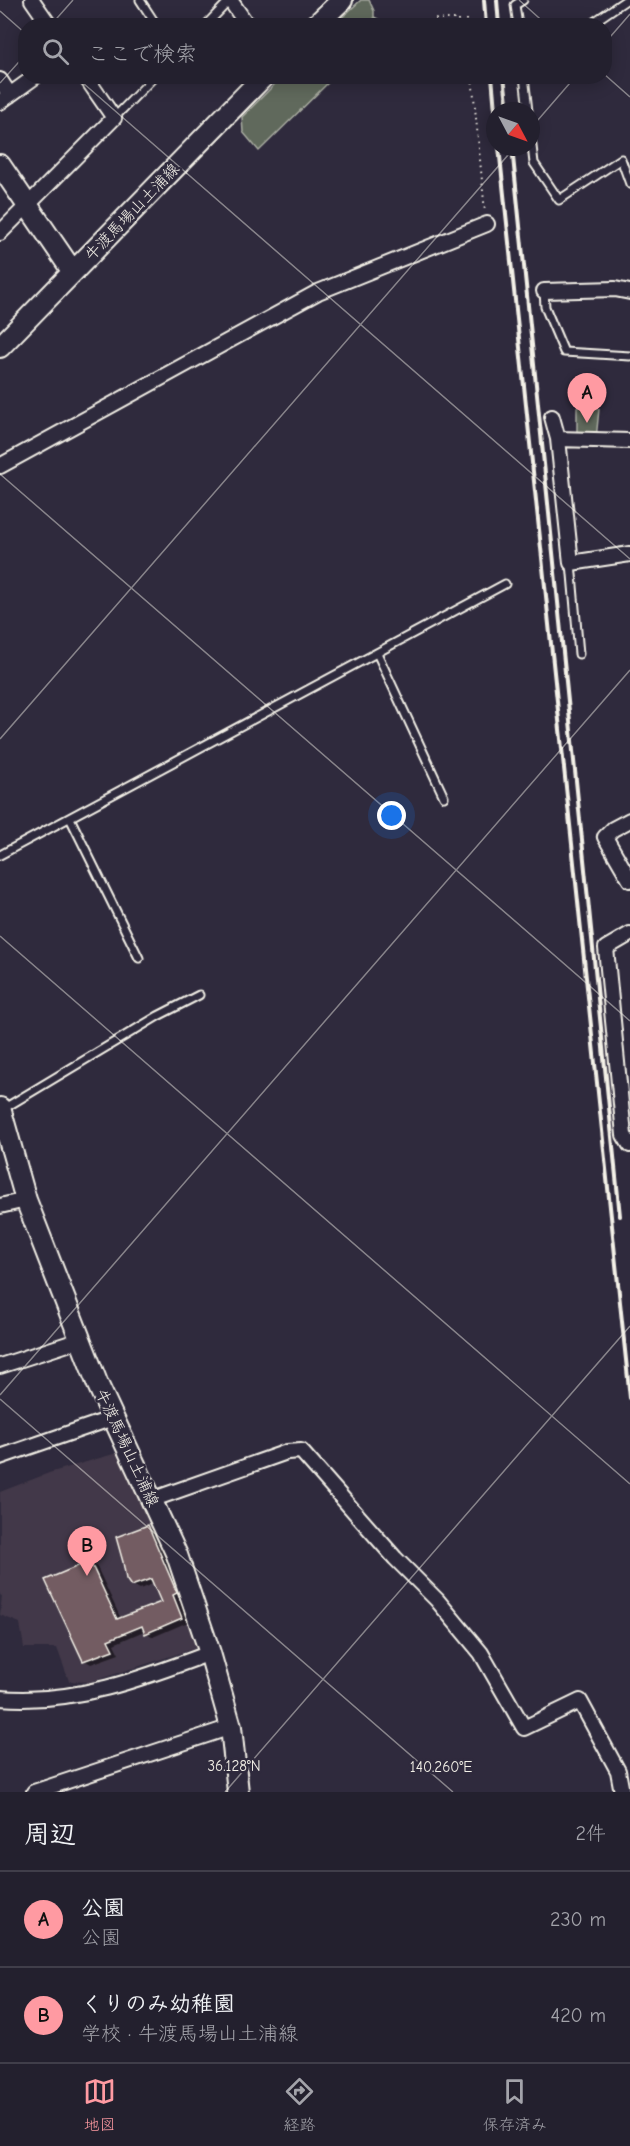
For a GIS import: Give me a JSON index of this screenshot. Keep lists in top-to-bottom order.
{
  "streets": {
    "main road": ["牛渡馬場山土浦線"]
  },
  "north": "bottom right",
  "page": {
    "search": "ここで検索",
    "pins": ["A", "B"],
    "heading": ["周辺", "2件"],
    "list": [
      {
        "mark": "A",
        "name": "公園",
        "note": "公園",
        "value": "230 m"
      },
      {
        "mark": "B",
        "name": "くりのみ幼稚園",
        "note": "学校 · 牛渡馬場山土浦線",
        "value": "420 m"
      }
    ],
    "nav": ["地図", "経路", "保存済み"]
  },
  "coordinates": ["36.128°N", "140.260°E"]
}
